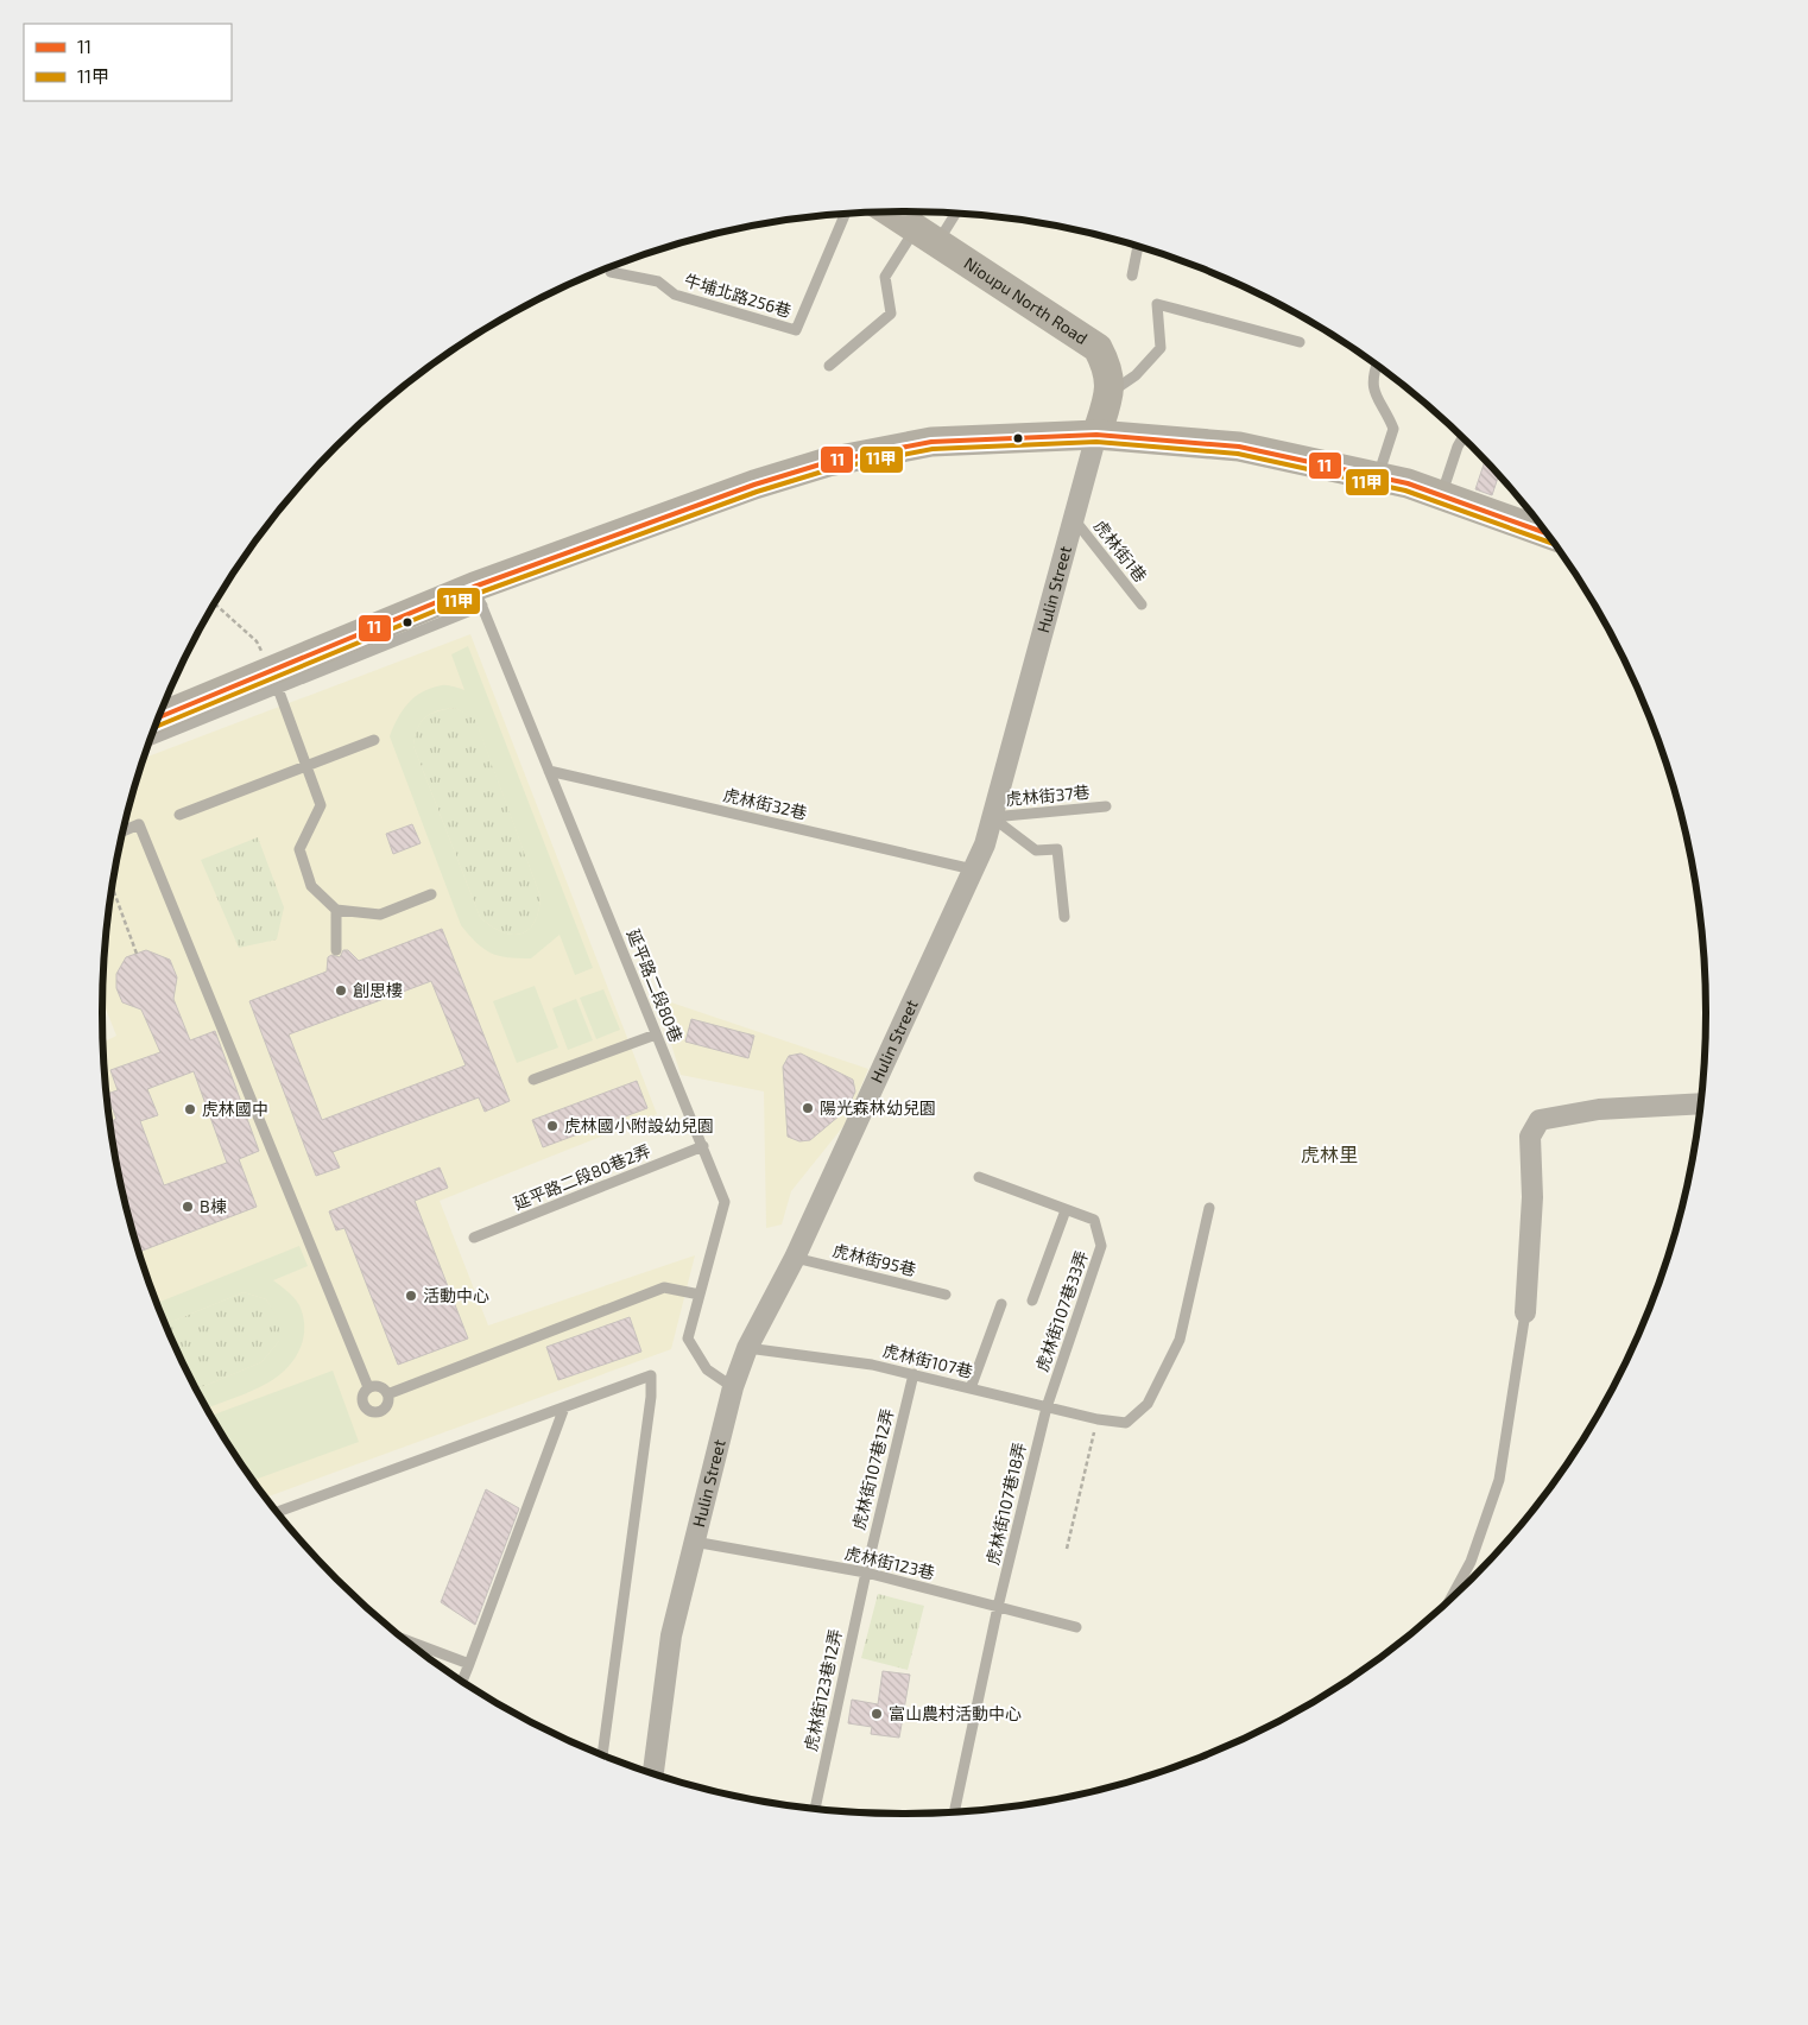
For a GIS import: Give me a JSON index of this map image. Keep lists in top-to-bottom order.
{
  "streets": {
    "street": ["Nioupu North Road", "Hulin Street"],
    "lane": [
      "牛埔北路256巷",
      "虎林街1巷",
      "虎林街37巷",
      "虎林街32巷",
      "延平路二段80巷",
      "延平路二段80巷2弄",
      "虎林街95巷",
      "虎林街107巷33弄",
      "虎林街107巷",
      "虎林街107巷12弄",
      "虎林街107巷18弄",
      "虎林街123巷",
      "虎林街123巷12弄"
    ]
  },
  "crossings": [
    ["Nioupu North Road", "Hulin Street"],
    ["虎林街1巷", "Hulin Street"],
    ["Hulin Street", "虎林街37巷"],
    ["Hulin Street", "虎林街32巷"],
    ["Hulin Street", "延平路二段80巷"],
    ["Hulin Street", "虎林街95巷"],
    ["Hulin Street", "虎林街107巷"],
    ["Hulin Street", "虎林街123巷"],
    ["虎林街32巷", "延平路二段80巷"],
    ["延平路二段80巷", "延平路二段80巷2弄"],
    ["虎林街107巷33弄", "虎林街107巷"],
    ["虎林街107巷33弄", "虎林街107巷18弄"],
    ["虎林街107巷", "虎林街107巷12弄"],
    ["虎林街107巷", "虎林街107巷18弄"],
    ["虎林街107巷12弄", "虎林街123巷"],
    ["虎林街107巷12弄", "虎林街123巷12弄"],
    ["虎林街107巷18弄", "虎林街123巷"],
    ["虎林街123巷", "虎林街123巷12弄"]
  ],
  "districts": ["虎林里"],
  "places": [
    "創思樓",
    "陽光森林幼兒園",
    "虎林國中",
    "虎林國小附設幼兒園",
    "B棟",
    "活動中心",
    "富山農村活動中心"
  ],
  "lines": ["transit line 11", "transit line 11甲"],
  "legend": ["11", "11甲"]
}
